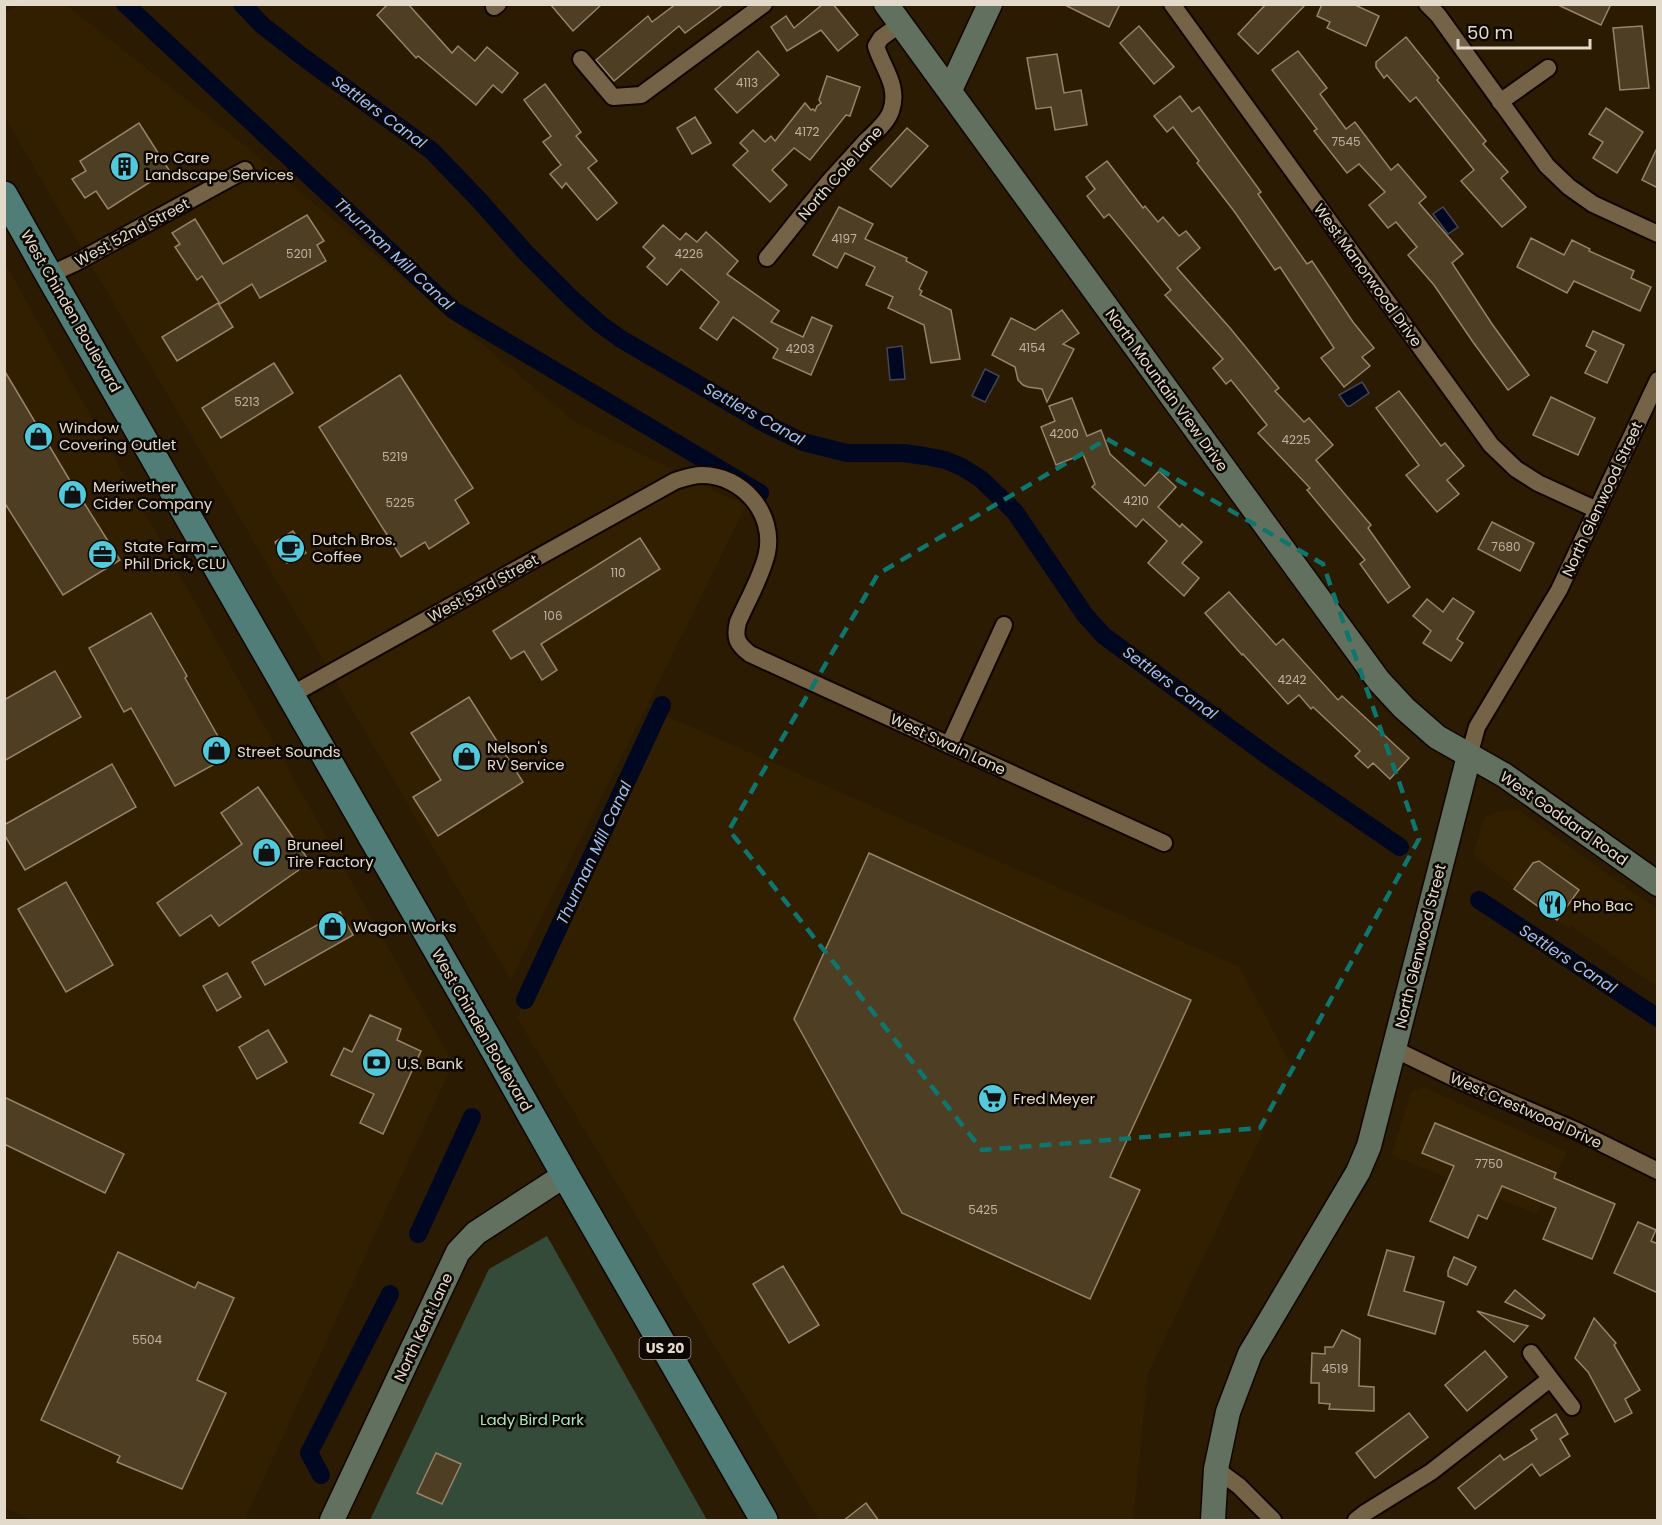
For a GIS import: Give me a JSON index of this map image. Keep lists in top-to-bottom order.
{
  "streets": {
    "main road": [
      "West Chinden Boulevard",
      "North Mountain View Drive",
      "North Glenwood Street",
      "West Goddard Road",
      "North Kent Lane",
      "US 20"
    ],
    "street": [
      "North Cole Lane",
      "West 52nd Street",
      "West Manorwood Drive",
      "West 53rd Street",
      "West Swain Lane",
      "West Crestwood Drive"
    ]
  },
  "crossings": [
    ["North Cole Lane", "North Mountain View Drive"],
    ["West 52nd Street", "West Chinden Boulevard"],
    ["West Manorwood Drive", "North Glenwood Street"],
    ["West Chinden Boulevard", "West 53rd Street"],
    ["West Chinden Boulevard", "North Kent Lane"],
    ["North Mountain View Drive", "North Glenwood Street"],
    ["North Mountain View Drive", "West Goddard Road"],
    ["North Glenwood Street", "West Goddard Road"],
    ["North Glenwood Street", "West Crestwood Drive"],
    ["West 53rd Street", "West Swain Lane"]
  ],
  "water": ["Settlers Canal", "Thurman Mill Canal"],
  "parks": ["Lady Bird Park"],
  "places": {
    "building": ["Pro Care Landscape Services"],
    "shop": [
      "Window Covering Outlet",
      "Meriwether Cider Company",
      "Street Sounds",
      "Nelson's RV Service",
      "Bruneel Tire Factory",
      "Wagon Works"
    ],
    "cafe": ["Dutch Bros. Coffee"],
    "office": ["State Farm - Phil Drick, CLU"],
    "restaurant": ["Pho Bac"],
    "bank": ["U.S. Bank"],
    "supermarket": ["Fred Meyer"]
  },
  "house_numbers": [
    "4113",
    "4172",
    "7545",
    "4197",
    "5201",
    "4226",
    "4154",
    "4203",
    "5213",
    "4200",
    "4225",
    "5219",
    "4210",
    "5225",
    "7680",
    "110",
    "106",
    "4242",
    "7750",
    "5425",
    "5504",
    "4519"
  ],
  "scale_bar": "50 m"
}
